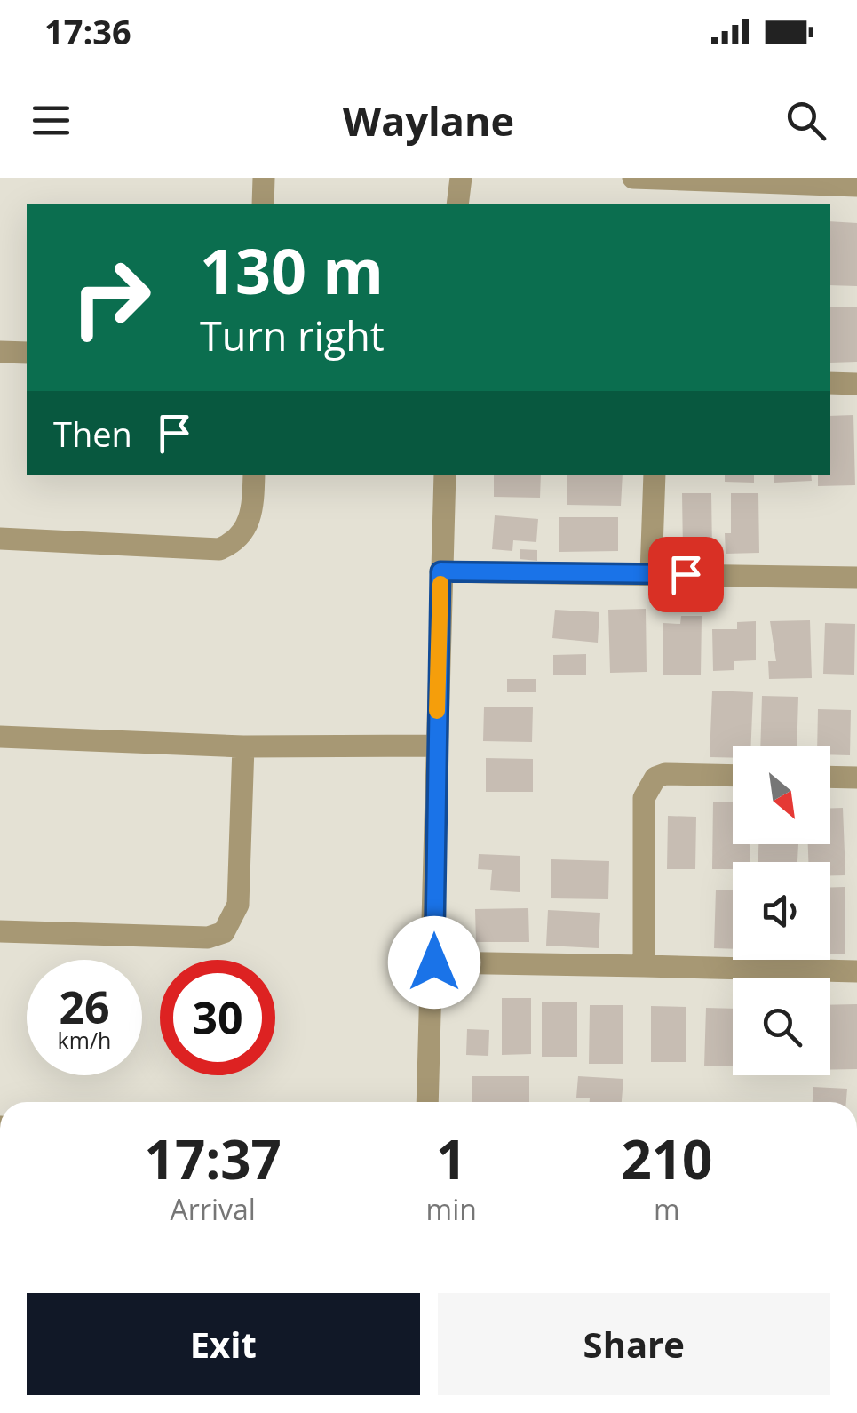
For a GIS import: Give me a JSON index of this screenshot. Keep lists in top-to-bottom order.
{
  "north": "bottom right",
  "page": {
    "status": "17:36",
    "header": "Waylane",
    "turn": ["130 m", "Turn right"],
    "then": "Then",
    "speed": "26 km/h",
    "limit": "30",
    "eta": [
      "17:37",
      "Arrival",
      "1",
      "min",
      "210",
      "m"
    ],
    "buttons": ["Exit", "Share"]
  }
}
